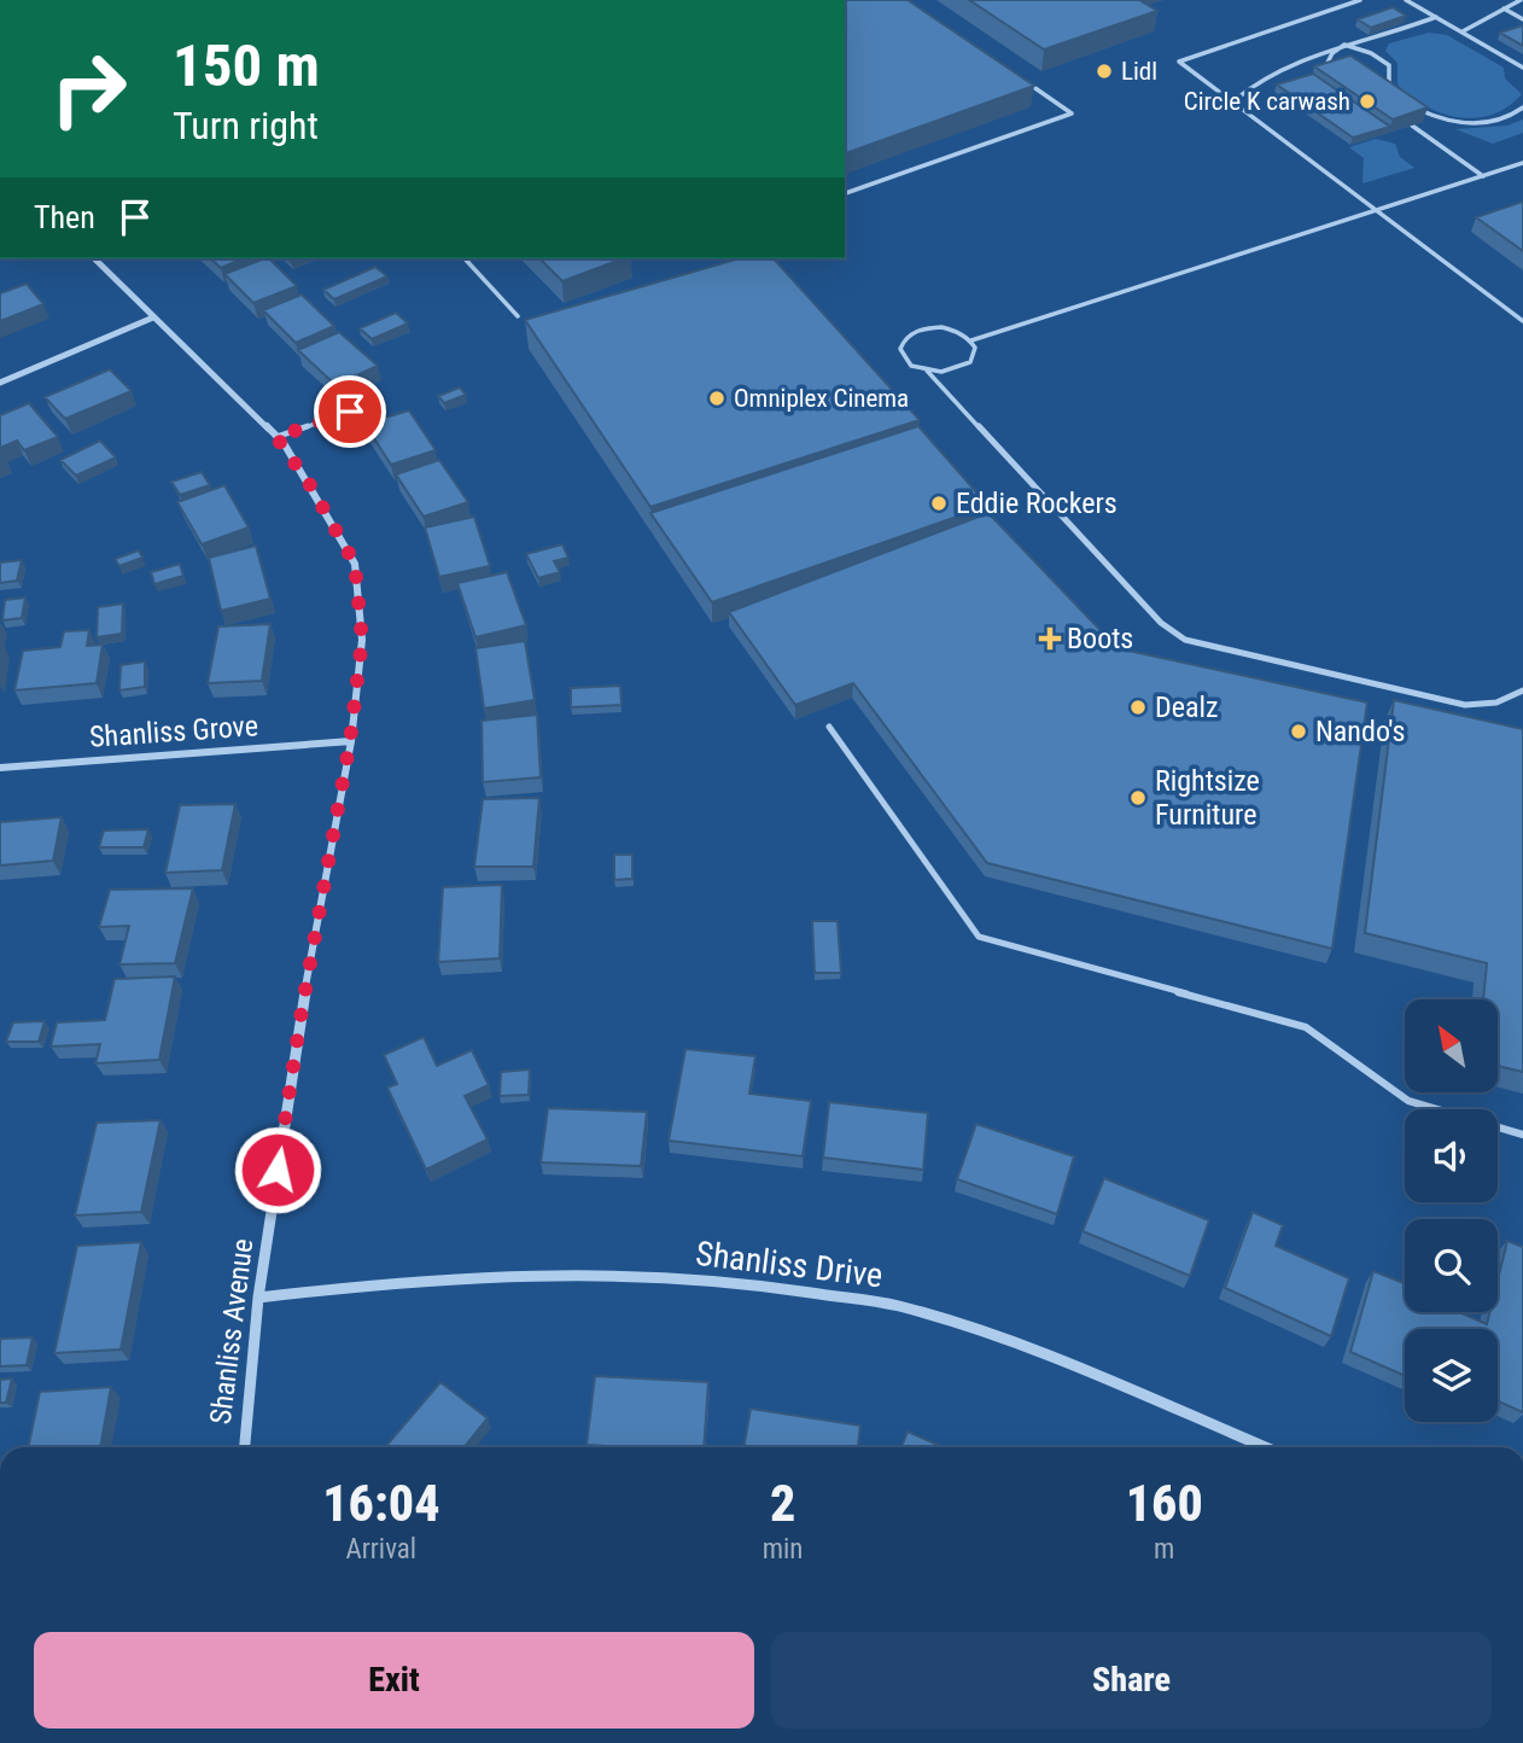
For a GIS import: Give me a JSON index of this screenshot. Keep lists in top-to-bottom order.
{
  "streets": {
    "street": ["Shanliss Grove", "Shanliss Drive", "Shanliss Avenue"]
  },
  "crossings": [
    ["Shanliss Grove", "Shanliss Avenue"],
    ["Shanliss Drive", "Shanliss Avenue"]
  ],
  "places": {
    "other": [
      "Lidl",
      "Circle K carwash",
      "Omniplex Cinema",
      "Eddie Rockers",
      "Dealz",
      "Nando's",
      "Rightsize Furniture"
    ],
    "health": ["Boots"]
  },
  "north": "top left",
  "page": {
    "turn": ["150 m", "Turn right"],
    "then": "Then",
    "eta": [
      "16:04",
      "Arrival",
      "2",
      "min",
      "160",
      "m"
    ],
    "buttons": ["Exit", "Share"]
  }
}
